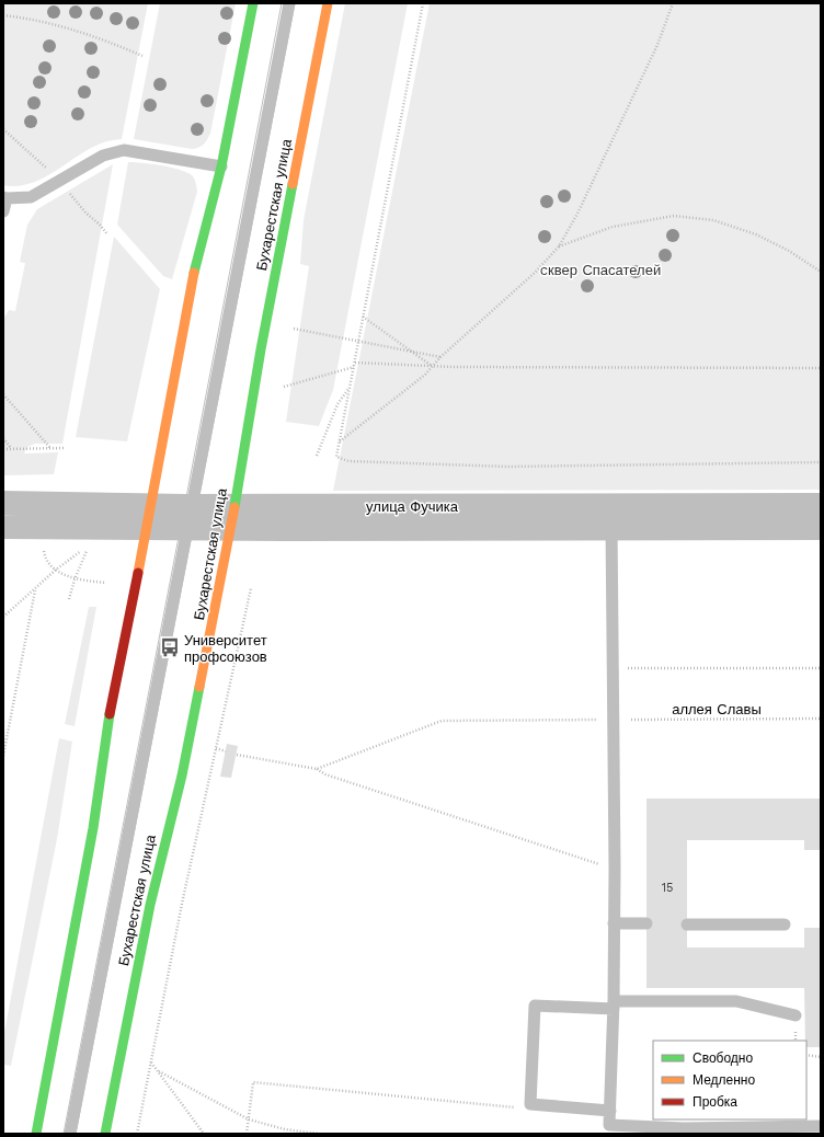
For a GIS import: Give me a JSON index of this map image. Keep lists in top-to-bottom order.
{
  "streets": {
    "main road": ["Бухарестская улица"],
    "street": ["улица Фучика"],
    "path": ["аллея Славы"]
  },
  "crossings": [
    ["Бухарестская улица", "улица Фучика"]
  ],
  "parks": ["cквер Спасателей"],
  "places": {
    "bus stop": ["Университет профсоюзов"]
  },
  "house_numbers": ["15"],
  "legend": ["Свободно", "Медленно", "Пробка"]
}
